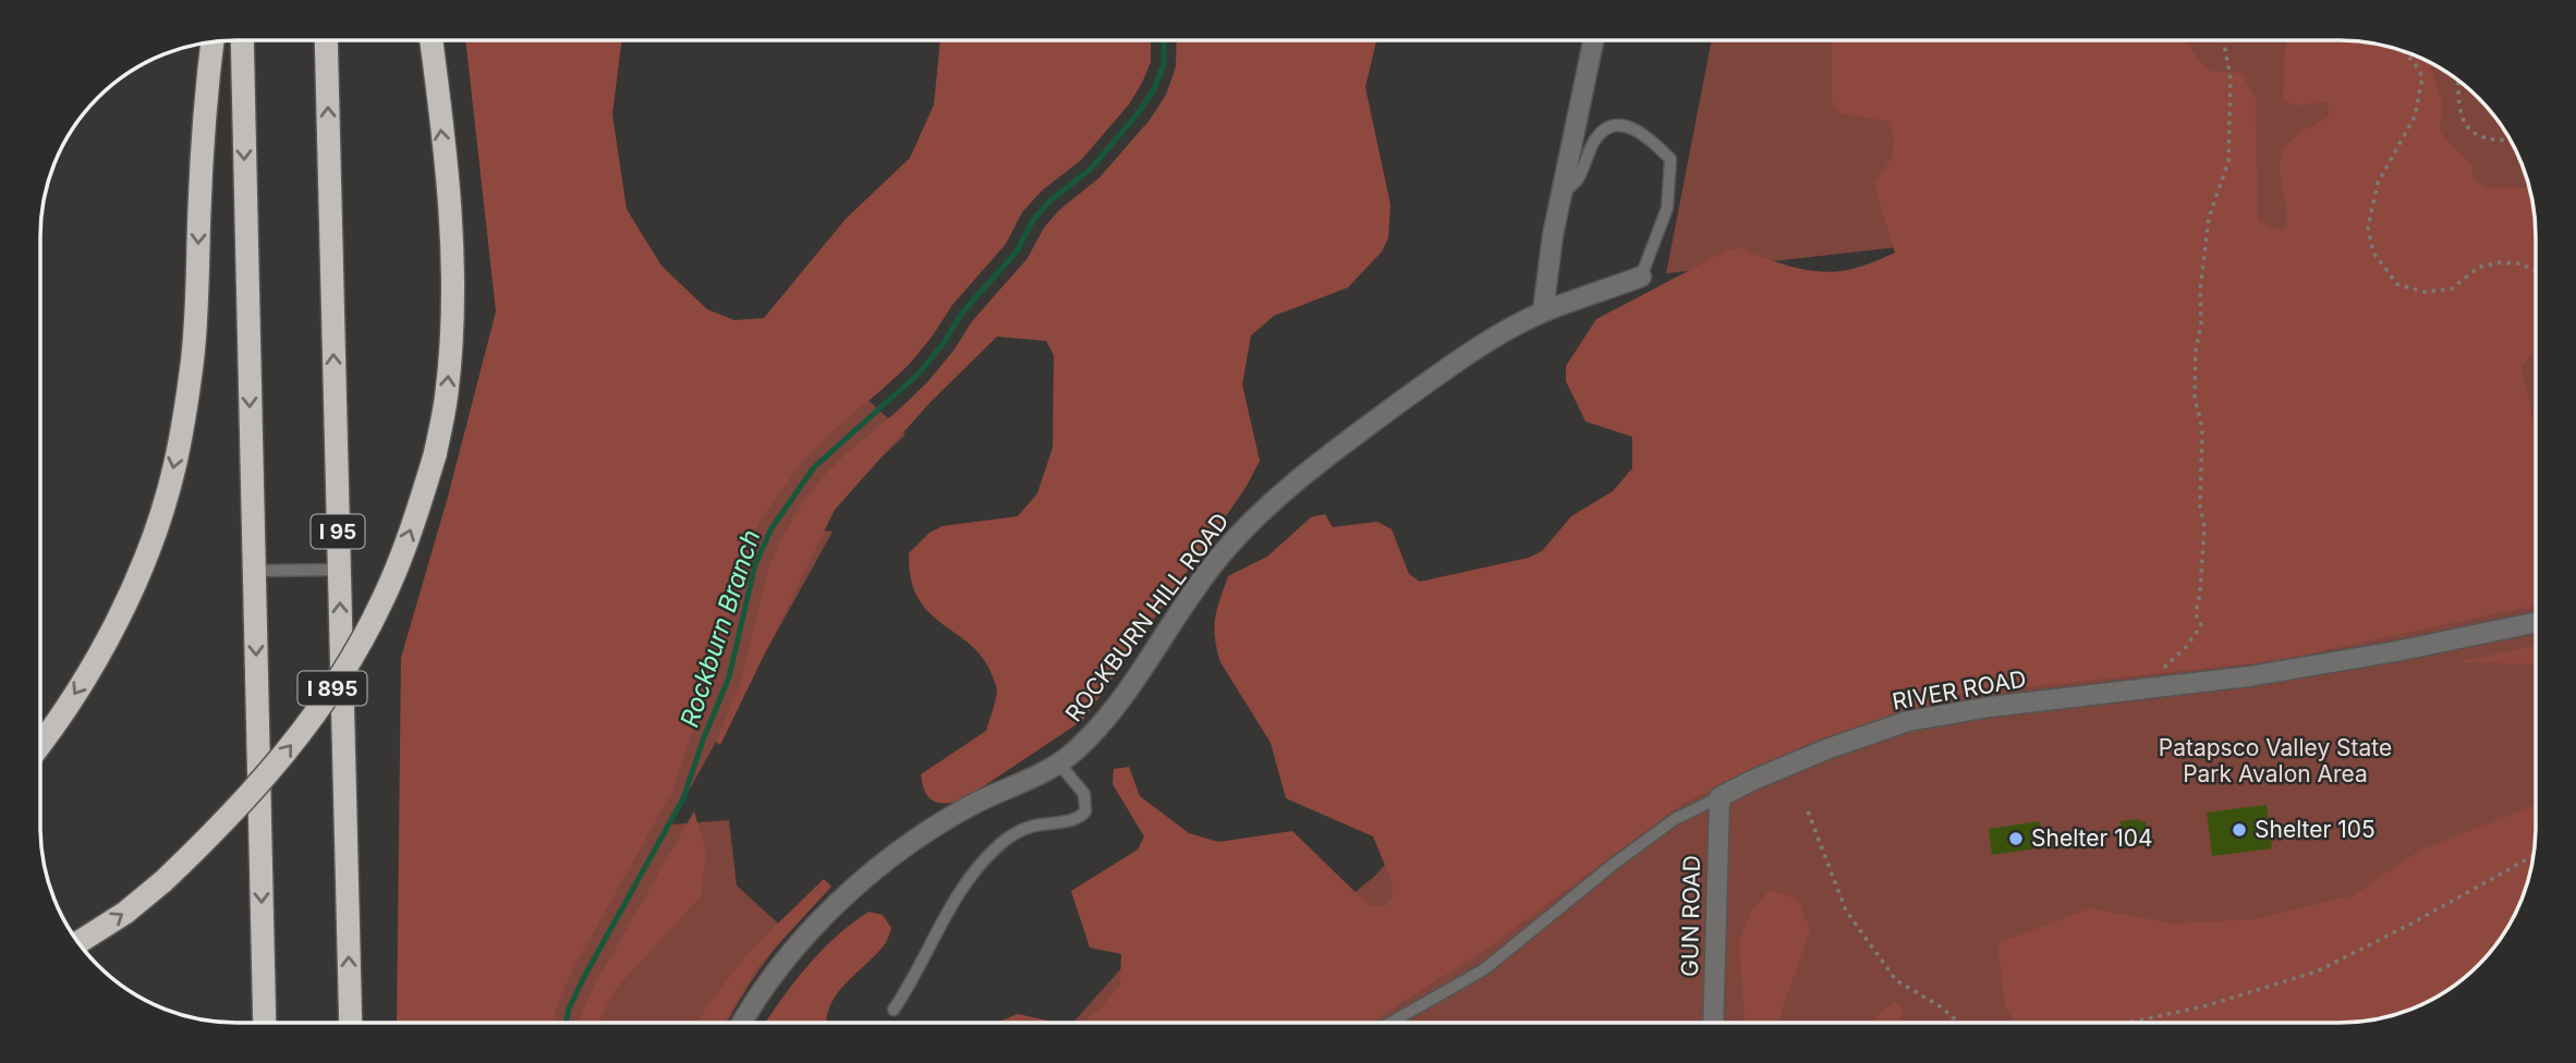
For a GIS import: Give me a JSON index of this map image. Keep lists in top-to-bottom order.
{
  "streets": {
    "highway": ["I 95", "I 895"],
    "street": ["ROCKBURN HILL ROAD", "RIVER ROAD", "GUN ROAD"]
  },
  "crossings": [
    ["RIVER ROAD", "GUN ROAD"]
  ],
  "water": ["Rockburn Branch"],
  "parks": ["Patapsco Valley State Park Avalon Area"],
  "places": ["Shelter 105", "Shelter 104"]
}
